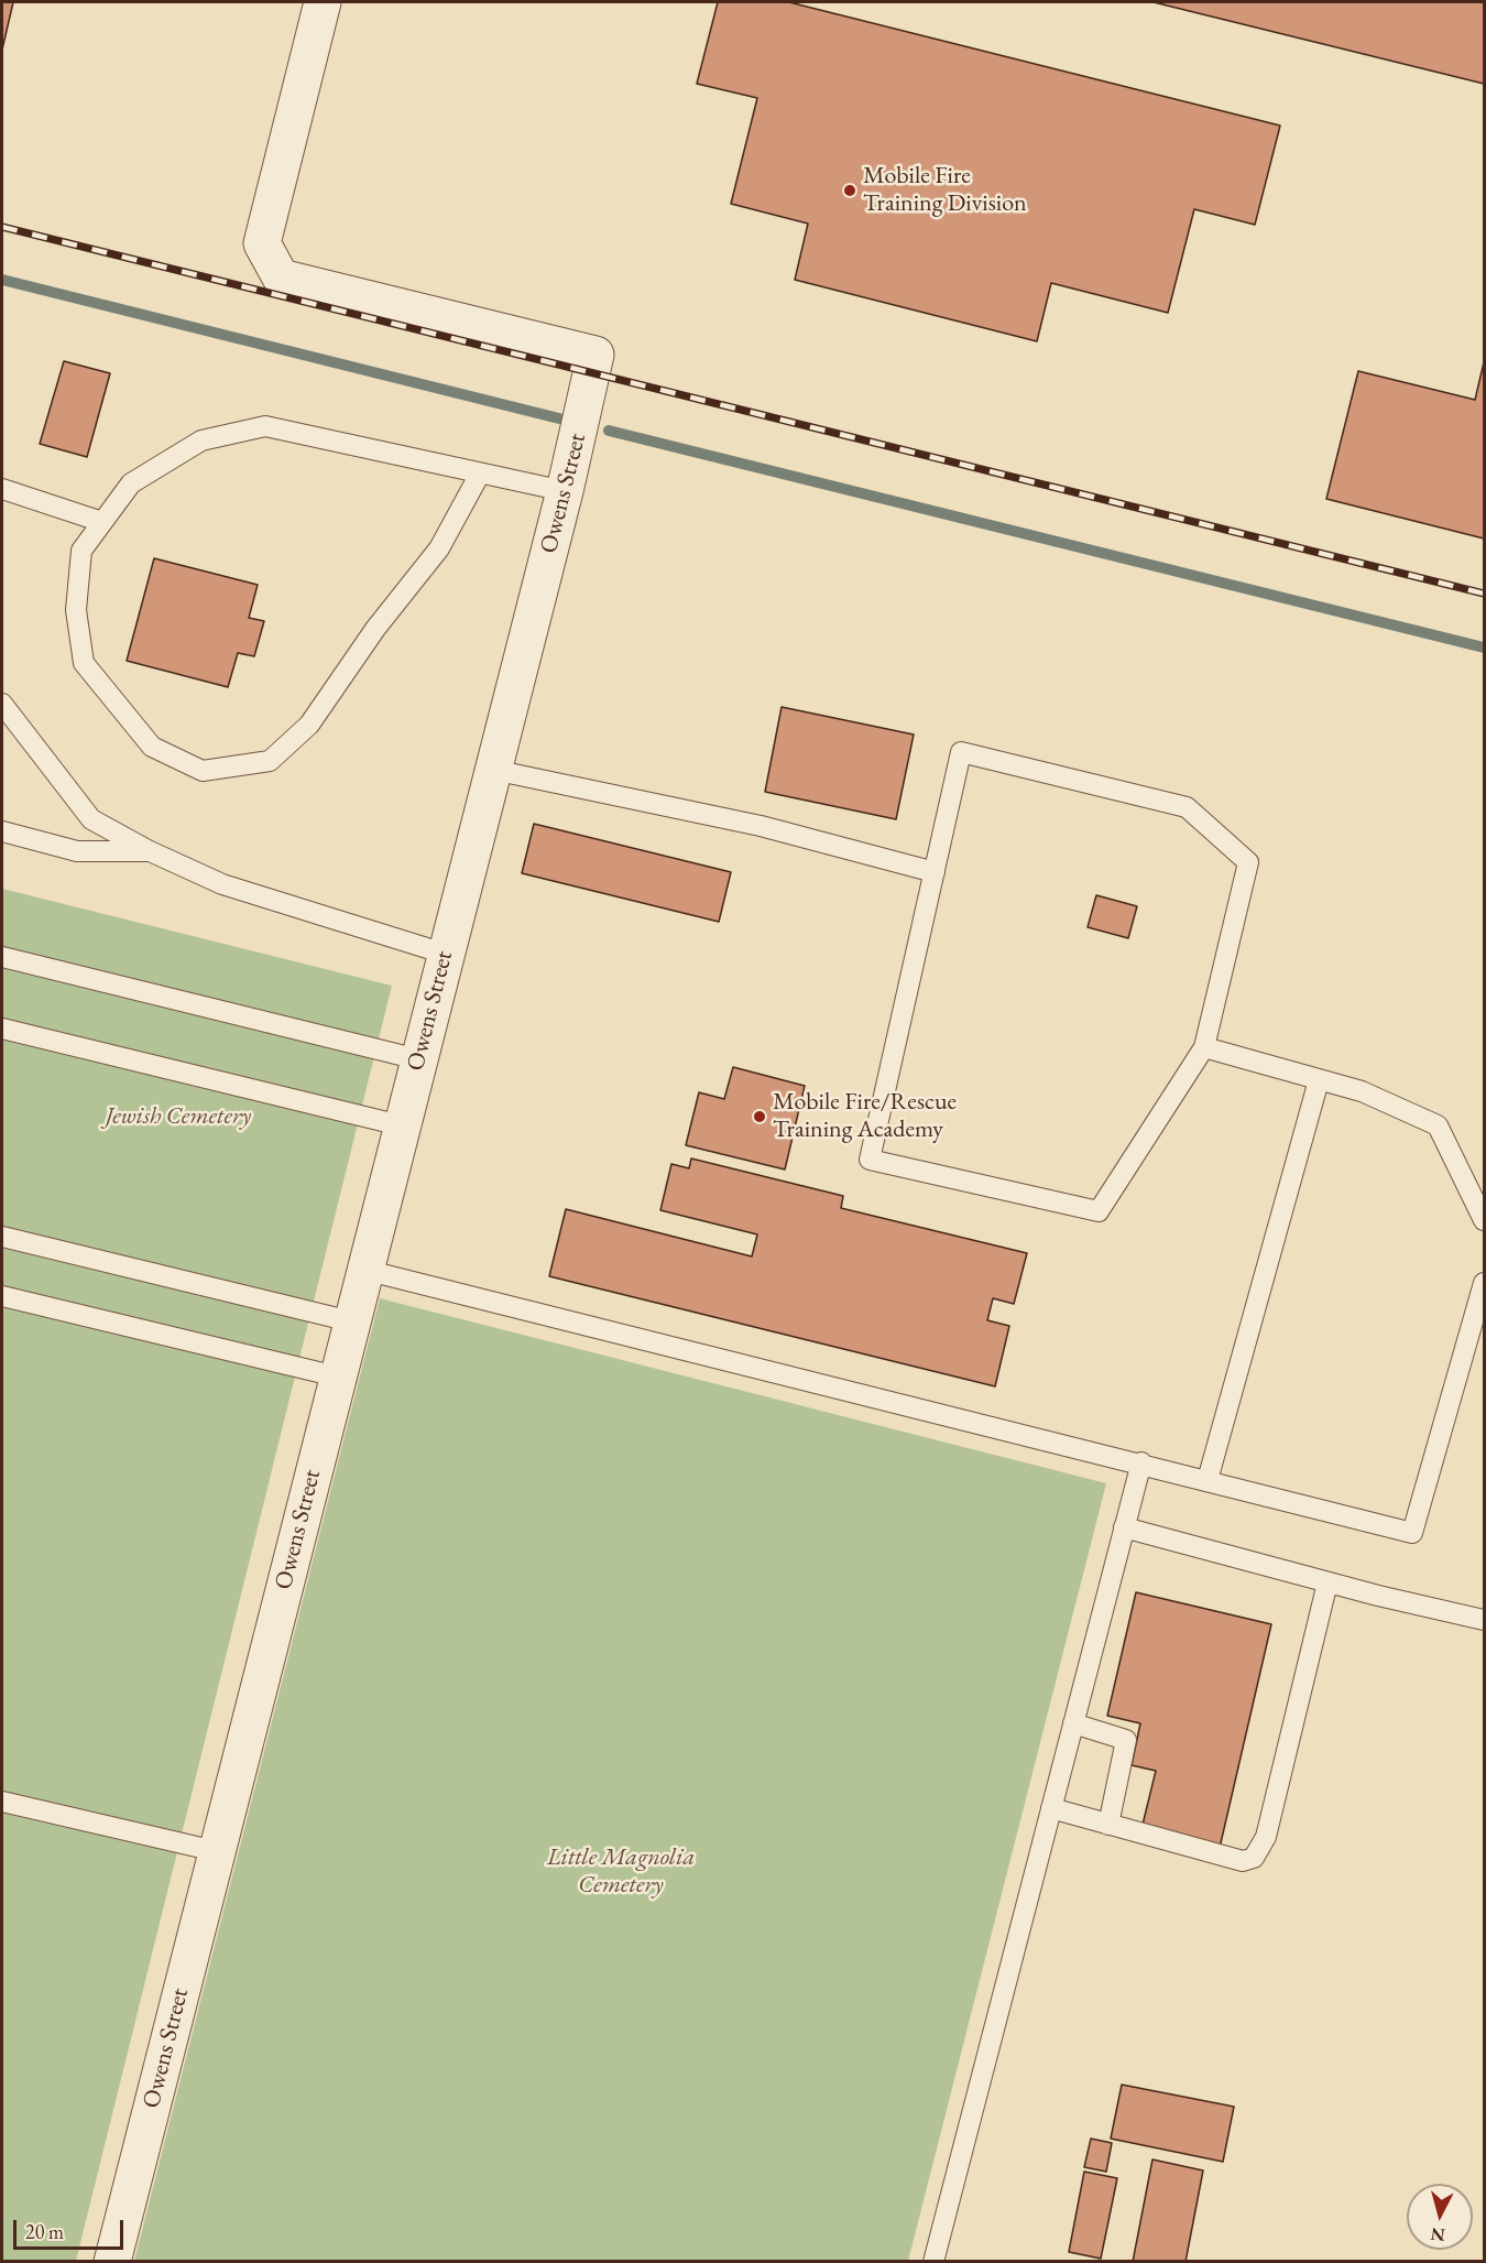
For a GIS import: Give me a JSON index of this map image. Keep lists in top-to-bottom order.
{
  "streets": {
    "street": ["Owens Street"]
  },
  "parks": ["Jewish Cemetery", "Little Magnolia Cemetery"],
  "places": ["Mobile Fire Training Division", "Mobile Fire/Rescue Training Academy"],
  "scale_bar": "20 m",
  "north": "bottom"
}
